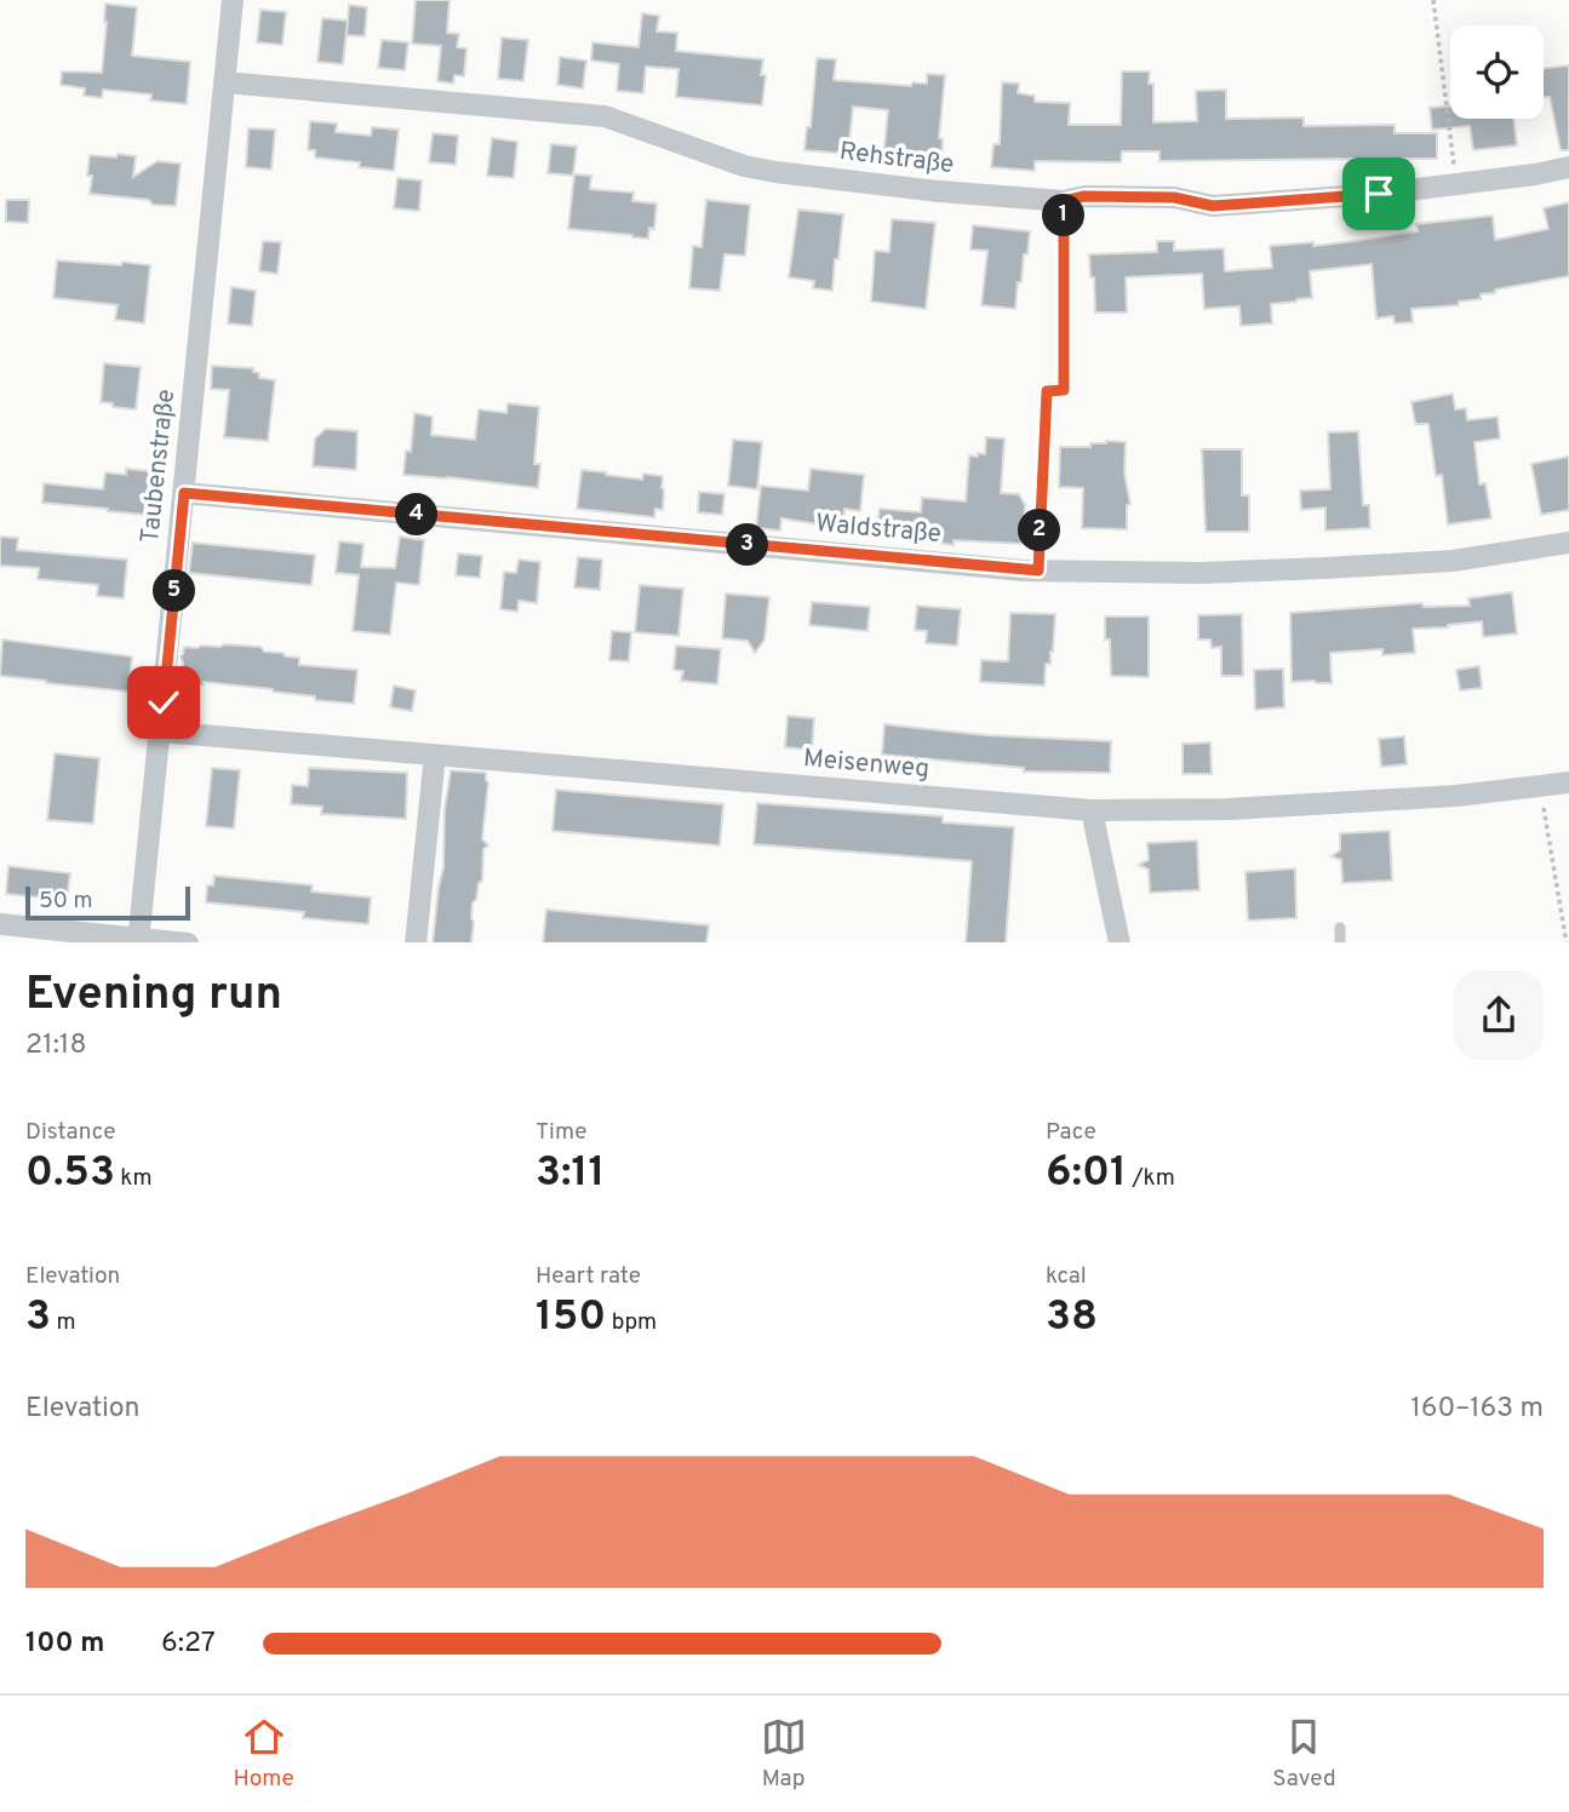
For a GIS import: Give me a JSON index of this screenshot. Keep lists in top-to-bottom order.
{
  "streets": {
    "street": [
      "Rehstraße",
      "Taubenstraße",
      "Waldstraße",
      "Meisenweg"
    ]
  },
  "crossings": [
    ["Rehstraße", "Taubenstraße"],
    ["Taubenstraße", "Waldstraße"],
    ["Taubenstraße", "Meisenweg"]
  ],
  "scale_bar": "50 m",
  "page": {
    "pins": [
      "1",
      "4",
      "2",
      "3",
      "5"
    ],
    "scale": "50 m",
    "heading": ["Evening run", "21:18"],
    "stats": [
      ["Distance", "0.53 km"],
      ["Time", "3:11"],
      ["Pace", "6:01 /km"],
      ["Elevation", "3 m"],
      ["Heart rate", "150 bpm"],
      ["kcal", "38"]
    ],
    "chart": ["Elevation", "160–163 m"],
    "list": [
      {
        "name": "100 m",
        "note": "6:27"
      }
    ],
    "tabs": ["Home", "Map", "Saved"]
  }
}
